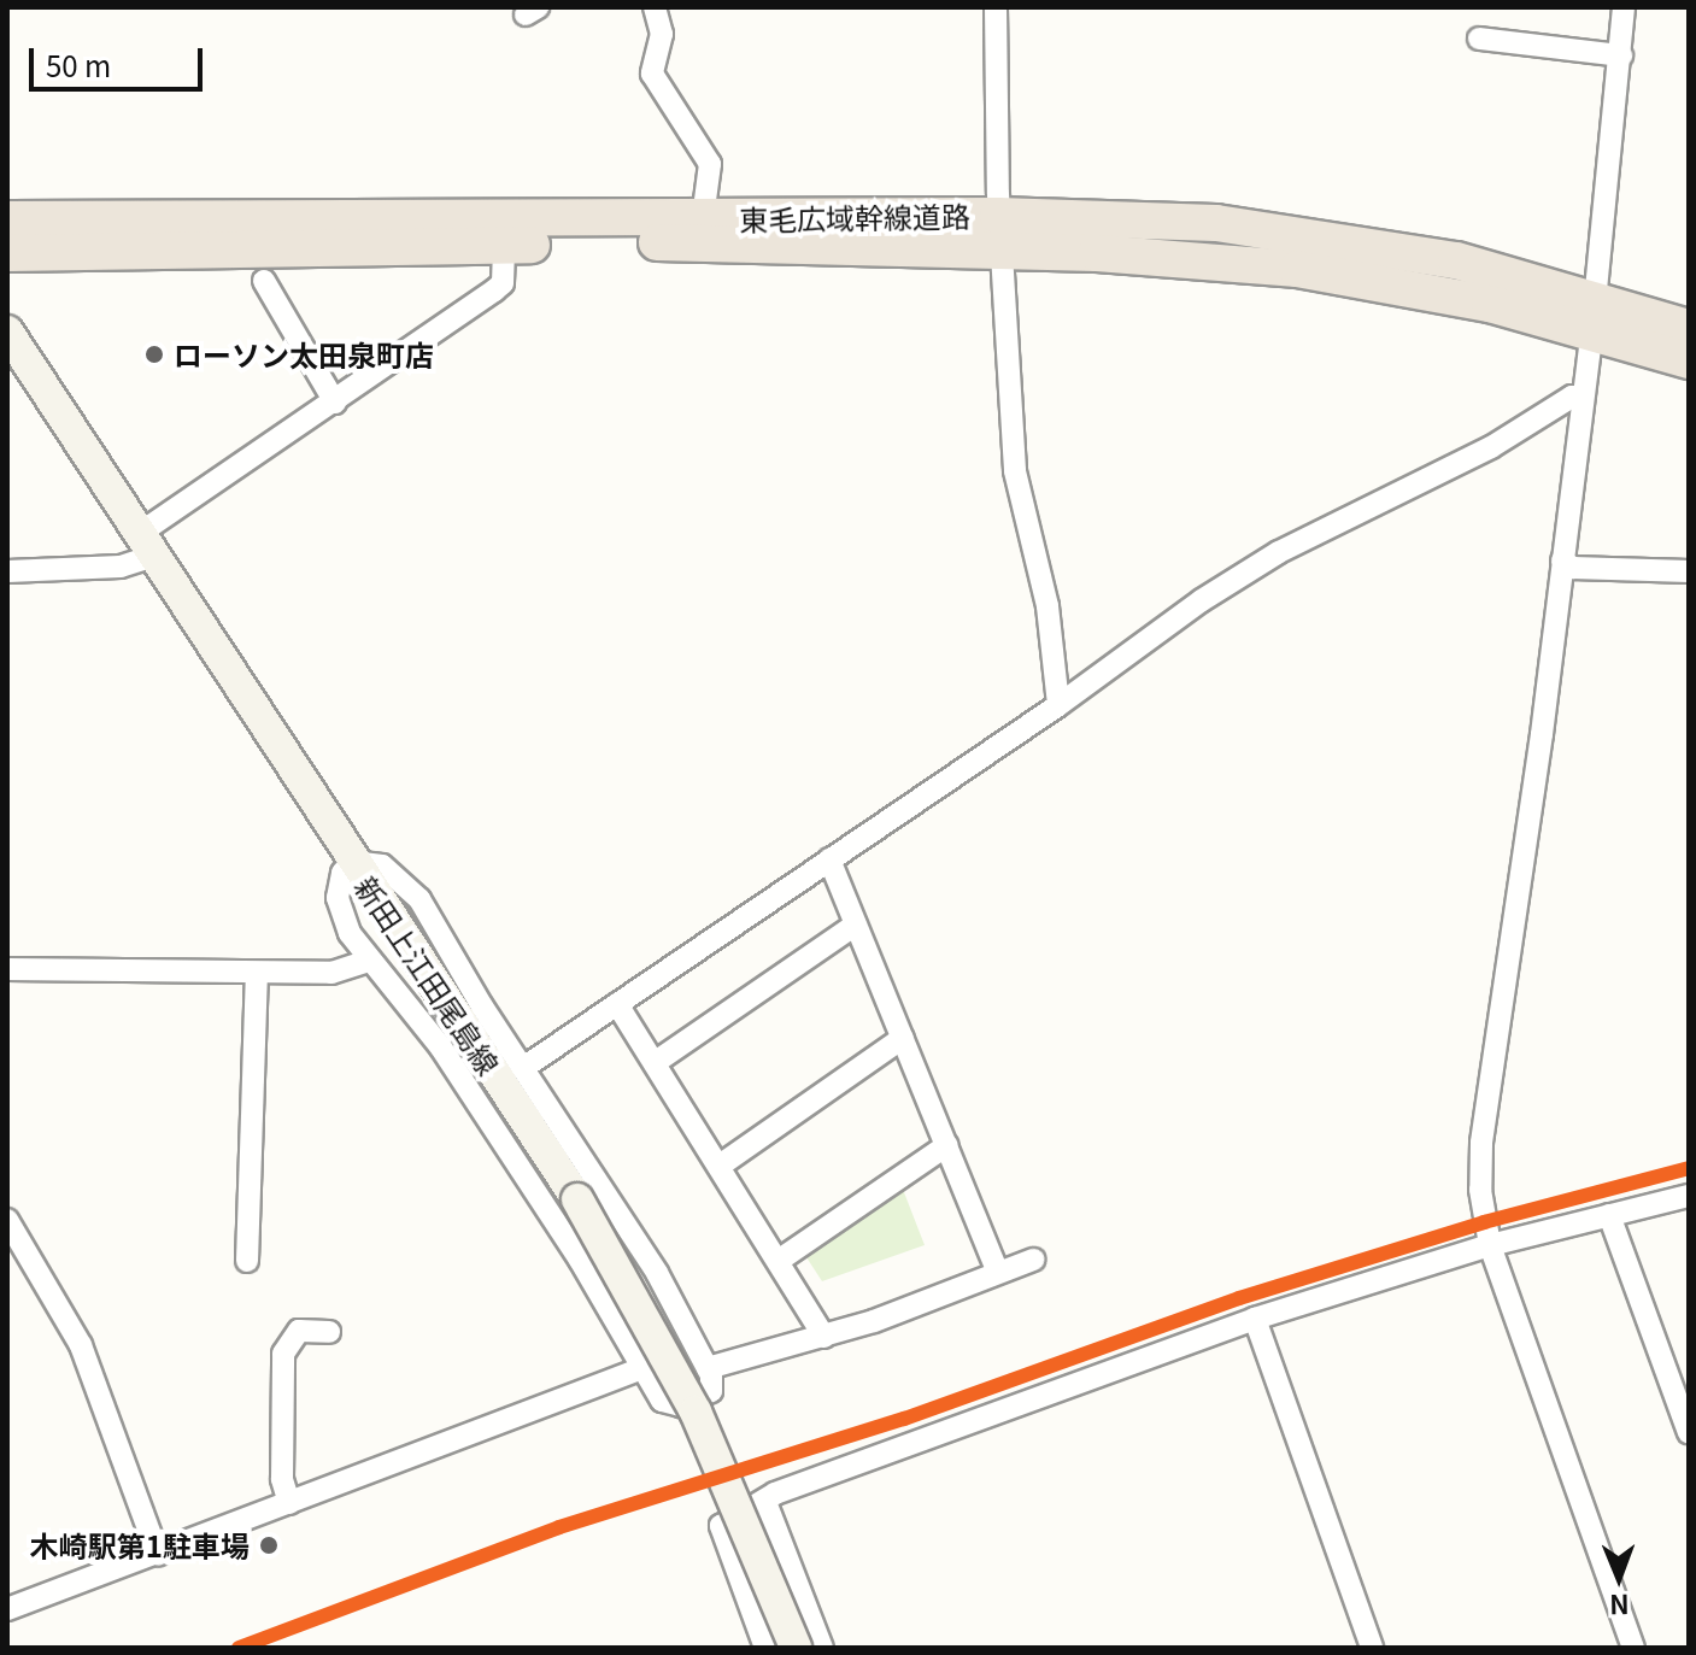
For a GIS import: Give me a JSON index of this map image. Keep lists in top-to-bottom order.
{
  "streets": {
    "highway": ["東毛広域幹線道路"],
    "main road": ["新田上江田尾島線"]
  },
  "places": ["ローソン太田泉町店", "木崎駅第1駐車場"],
  "scale_bar": "50 m",
  "north": "bottom"
}
